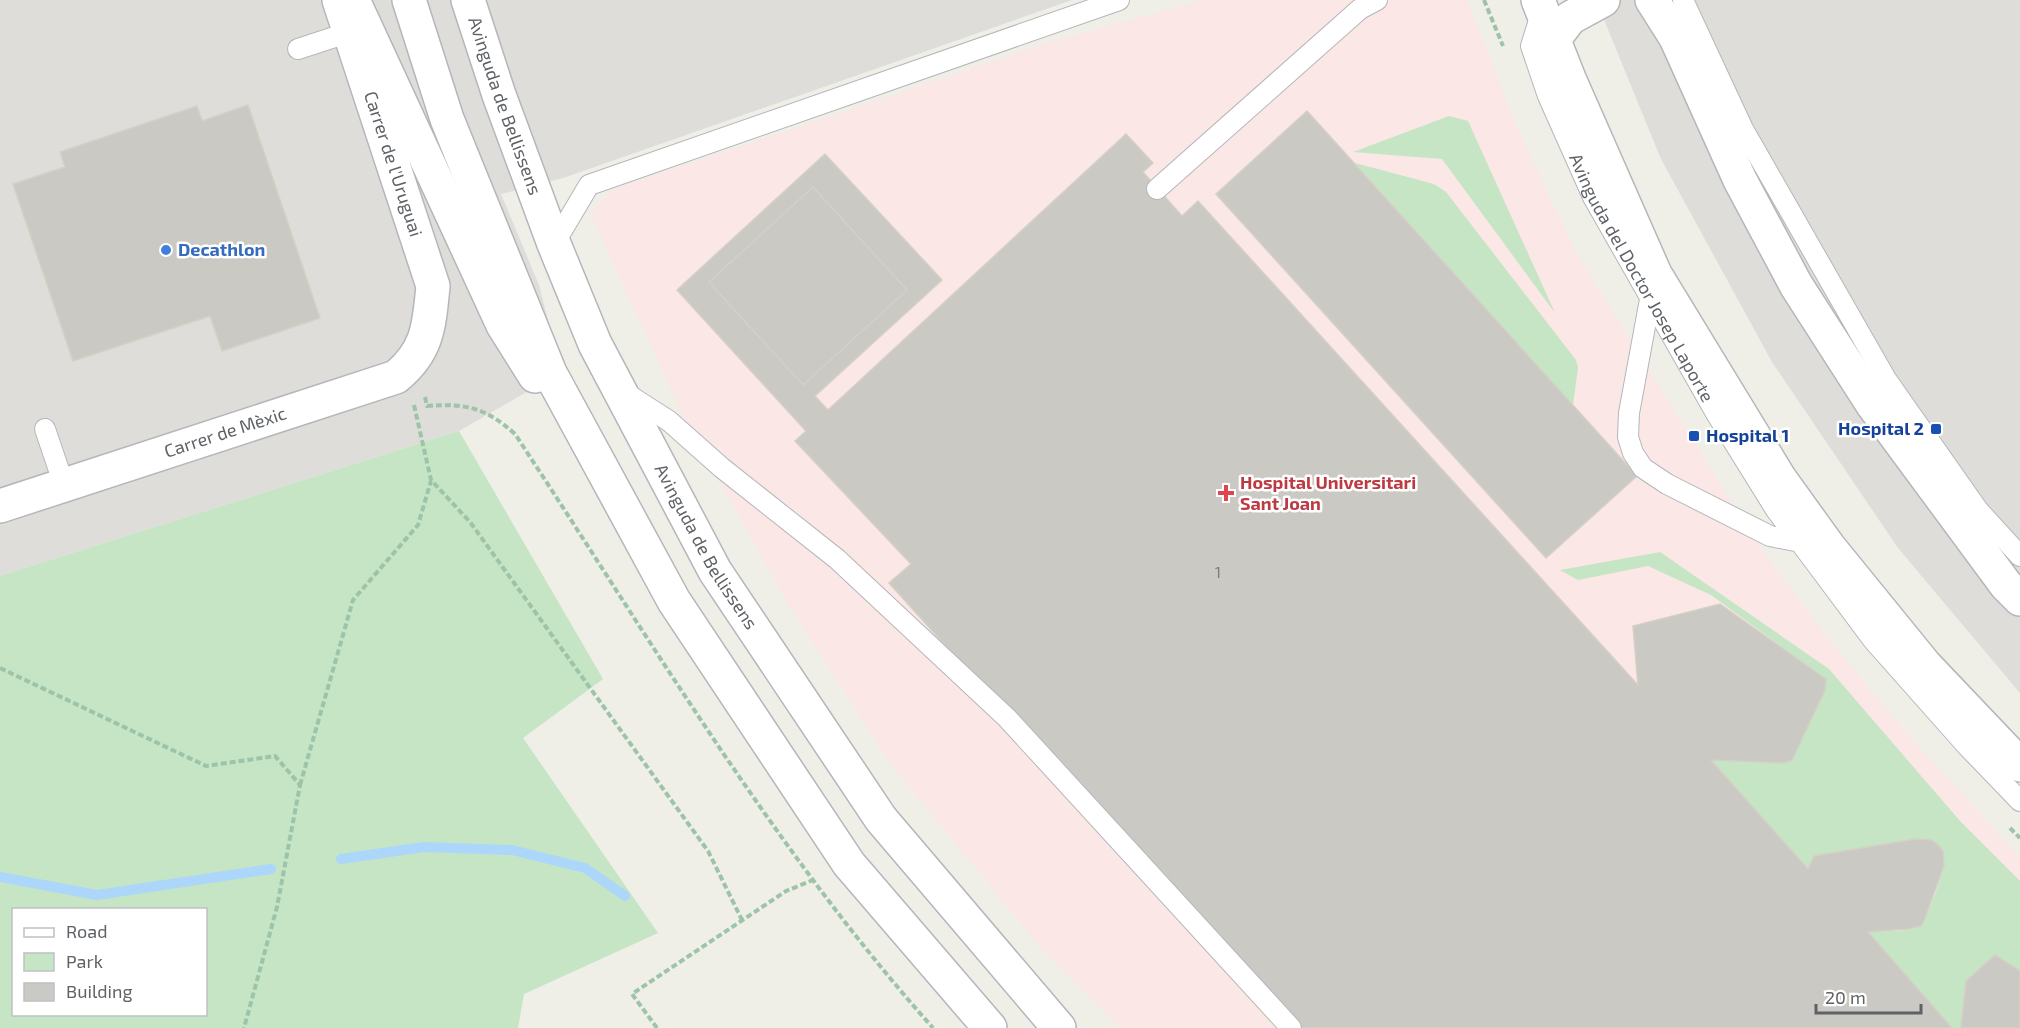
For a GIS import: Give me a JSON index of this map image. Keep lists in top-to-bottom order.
{
  "streets": {
    "main road": [
      "Avinguda de Bellissens",
      "Carrer de l'Uruguai",
      "Avinguda del Doctor Josep Laporte",
      "Carrer de Mèxic"
    ]
  },
  "crossings": [
    ["Carrer de l'Uruguai", "Carrer de Mèxic"]
  ],
  "places": {
    "other": ["Decathlon"],
    "transit": ["Hospital 2", "Hospital 1"],
    "health": ["Hospital Universitari Sant Joan"]
  },
  "house_numbers": ["1"],
  "legend": ["Road", "Park", "Building"],
  "scale_bar": "20 m"
}
